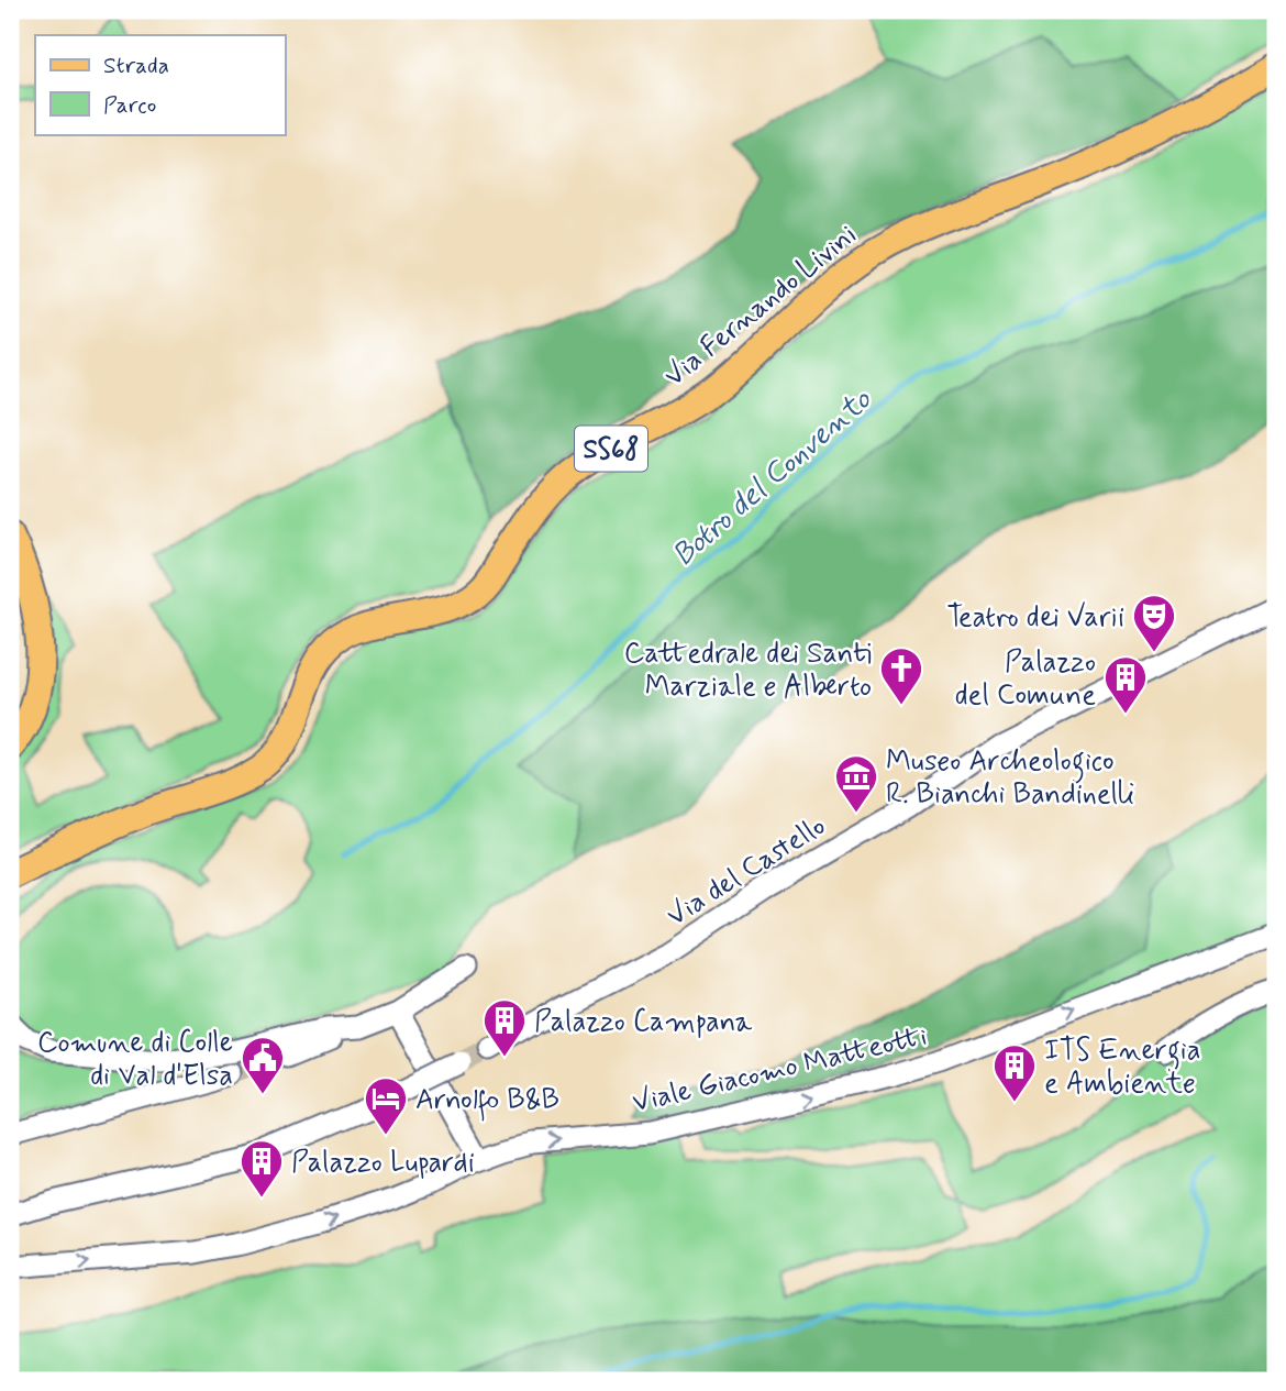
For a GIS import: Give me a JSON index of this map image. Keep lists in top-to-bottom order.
{
  "streets": {
    "main road": ["Via Fernando Livini", "SS68"],
    "street": ["Via del Castello", "Viale Giacomo Matteotti"]
  },
  "water": ["Botro del Convento"],
  "places": {
    "theatre": ["Teatro dei Varii"],
    "church": ["Cattedrale dei Santi Marziale e Alberto"],
    "building": [
      "Palazzo del Comune",
      "Palazzo Campana",
      "ITS Energia e Ambiente",
      "Palazzo Lupardi"
    ],
    "museum": ["Museo Archeologico R. Bianchi Bandinelli"],
    "public building": ["Comune di Colle di Val d'Elsa"],
    "hotel": ["Arnolfo B&B"]
  },
  "legend": ["Strada", "Parco"]
}
